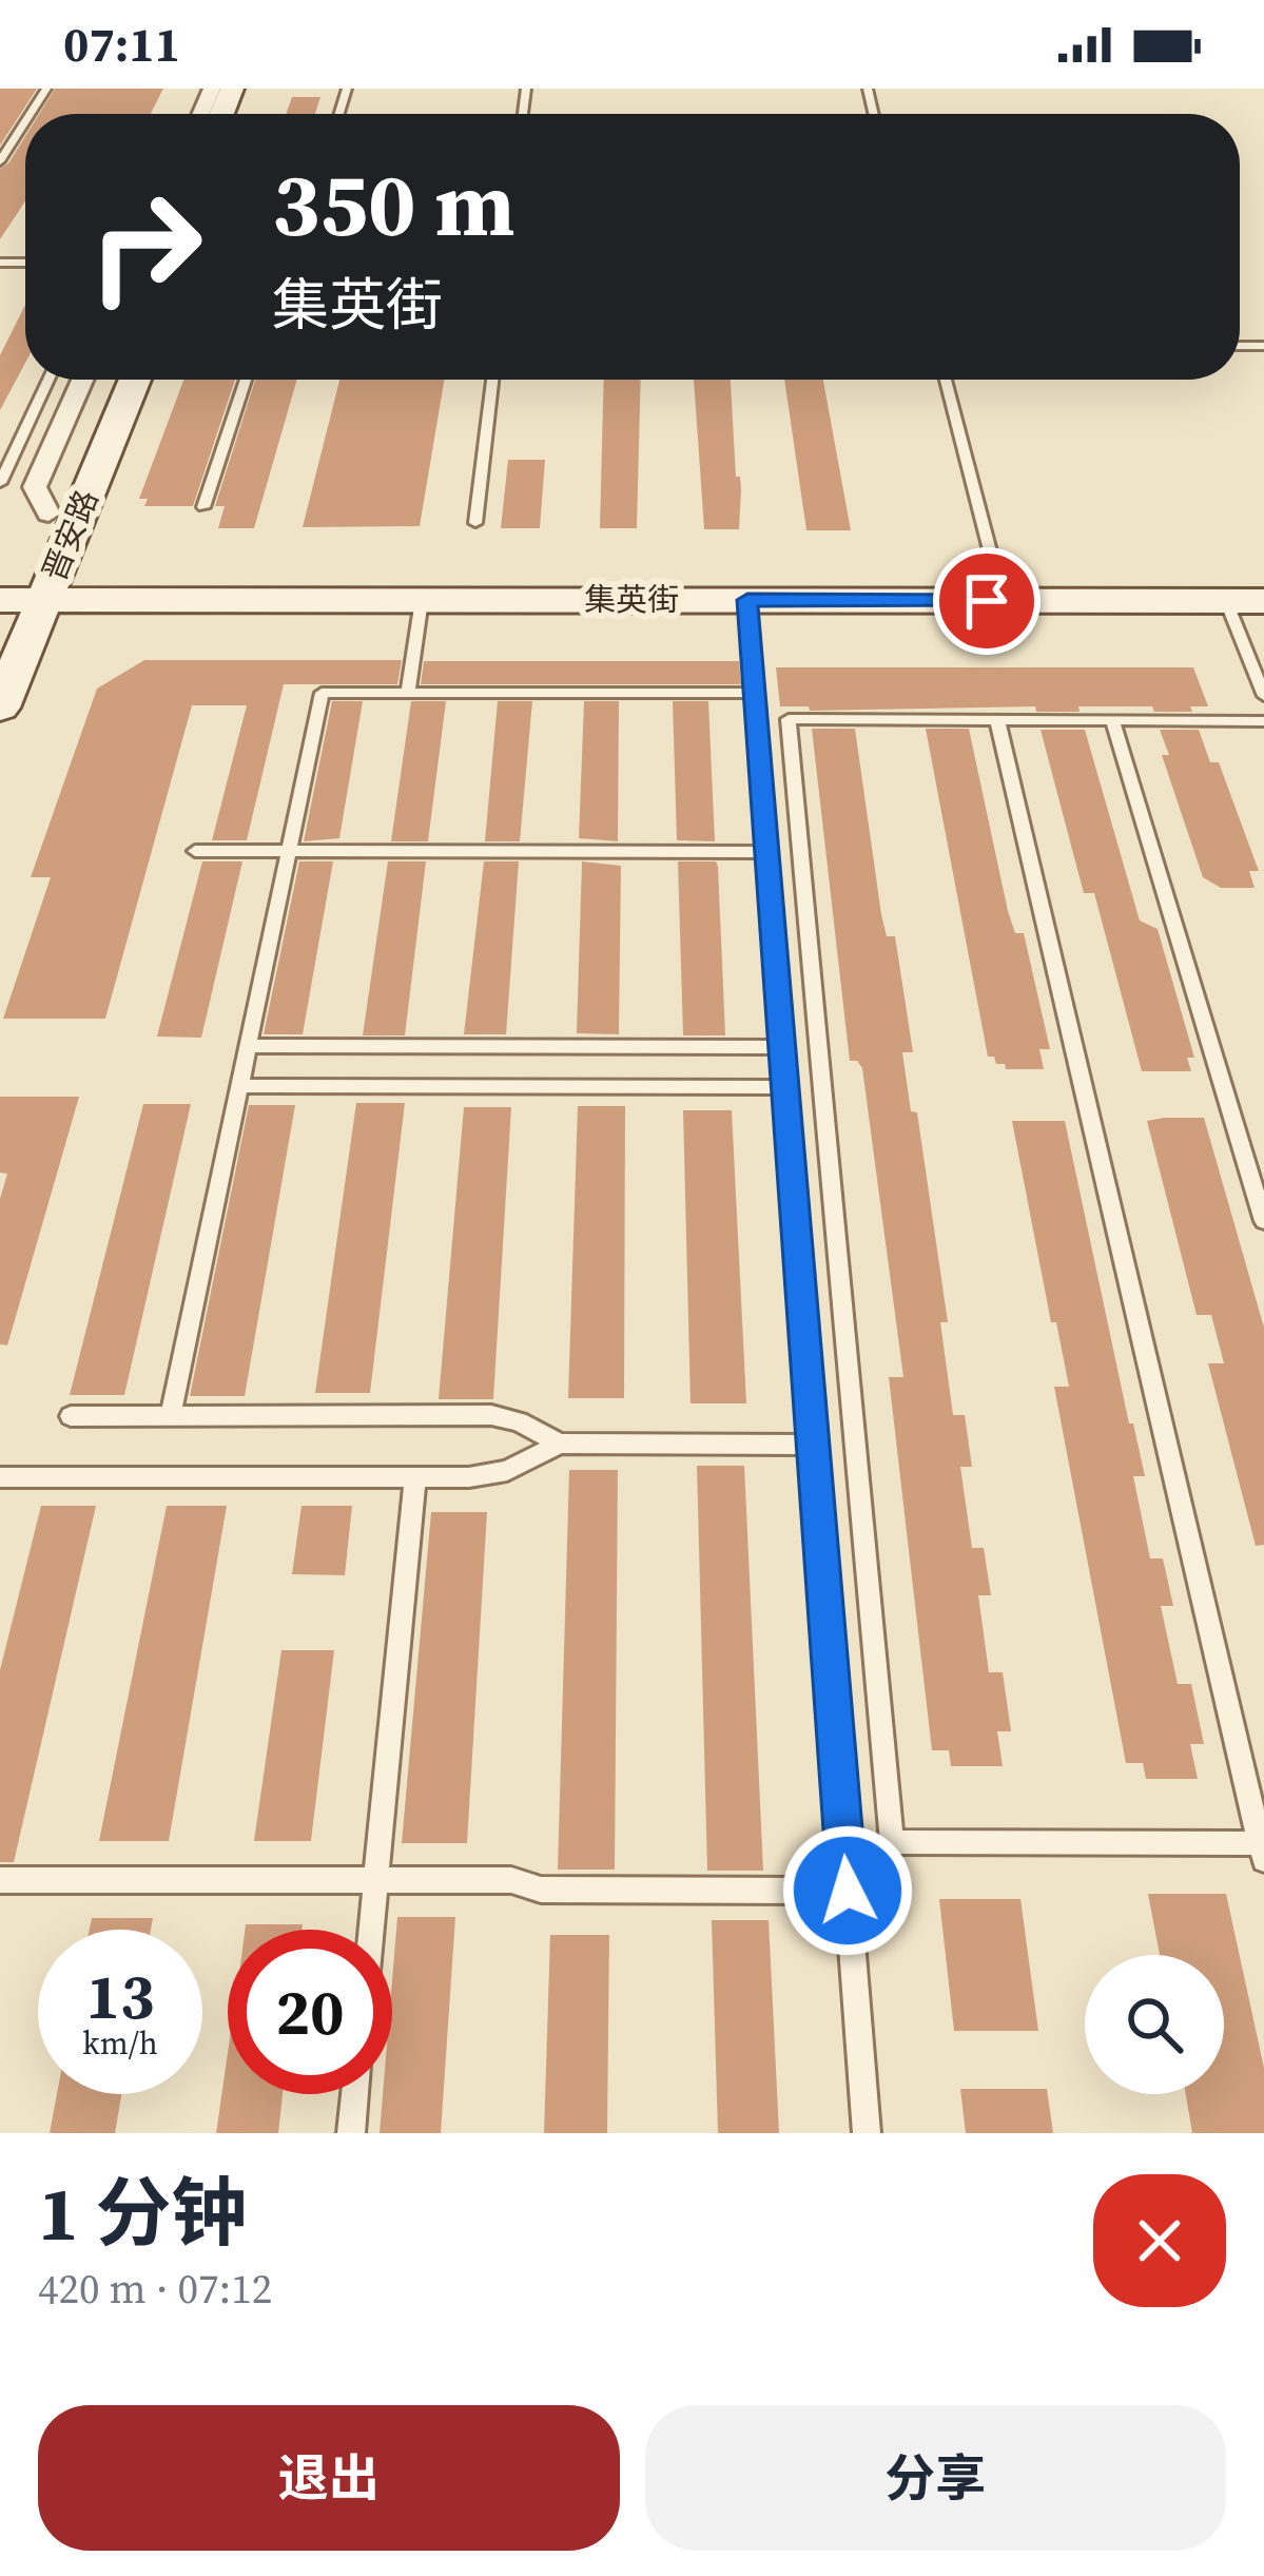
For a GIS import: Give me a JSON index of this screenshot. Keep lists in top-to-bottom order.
{
  "streets": {
    "main road": ["晋安路", "集英街"]
  },
  "crossings": [
    ["晋安路", "集英街"]
  ],
  "page": {
    "status": "07:11",
    "turn": ["350 m", "集英街"],
    "speed": "13 km/h",
    "limit": "20",
    "heading": ["1 分钟", "420 m · 07:12"],
    "buttons": ["退出", "分享"]
  }
}
